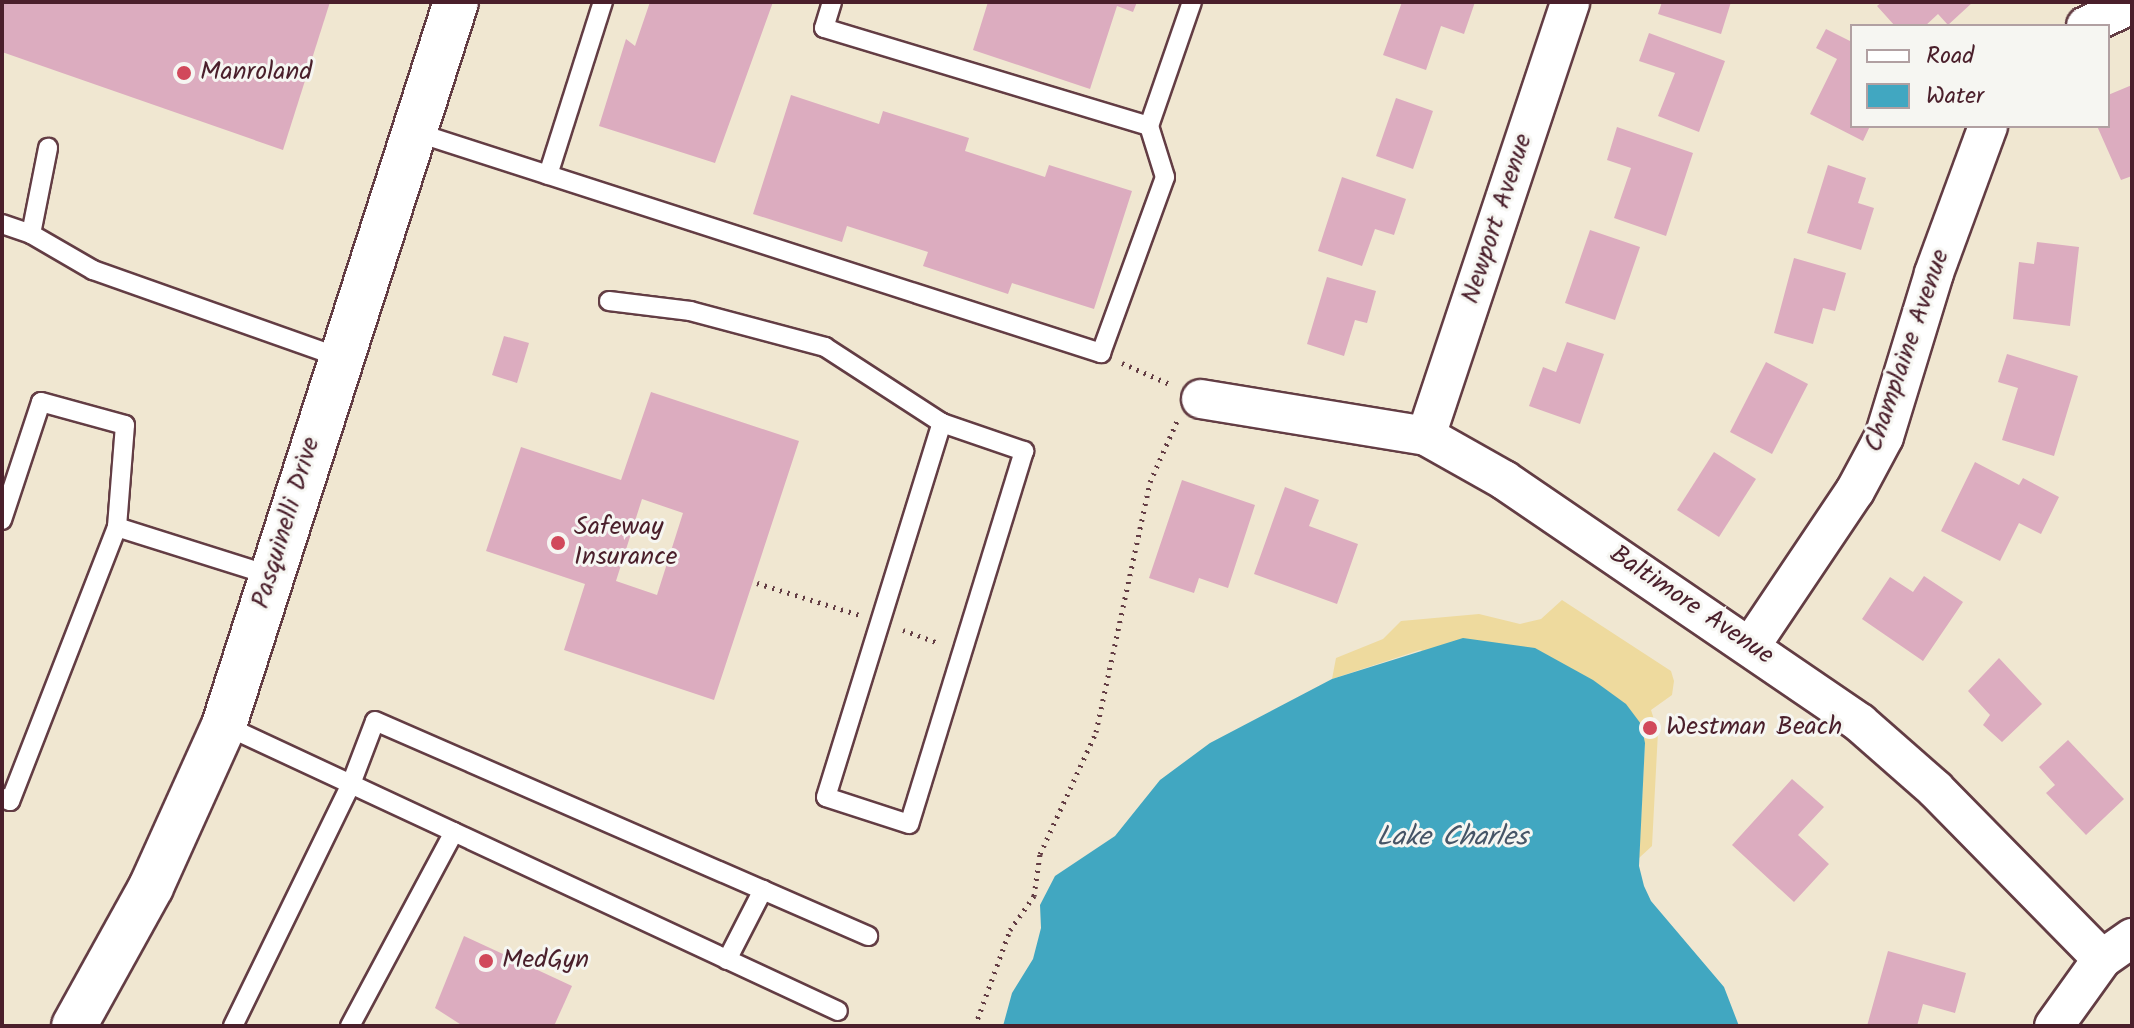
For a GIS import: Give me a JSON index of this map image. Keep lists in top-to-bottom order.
{
  "streets": {
    "street": [
      "Newport Avenue",
      "Champlaine Avenue",
      "Pasquinelli Drive",
      "Baltimore Avenue"
    ]
  },
  "crossings": [
    ["Newport Avenue", "Baltimore Avenue"],
    ["Champlaine Avenue", "Baltimore Avenue"]
  ],
  "water": ["Lake Charles"],
  "places": [
    "Manroland",
    "Safeway Insurance",
    "Westman Beach",
    "MedGyn"
  ],
  "legend": ["Road", "Water"]
}
